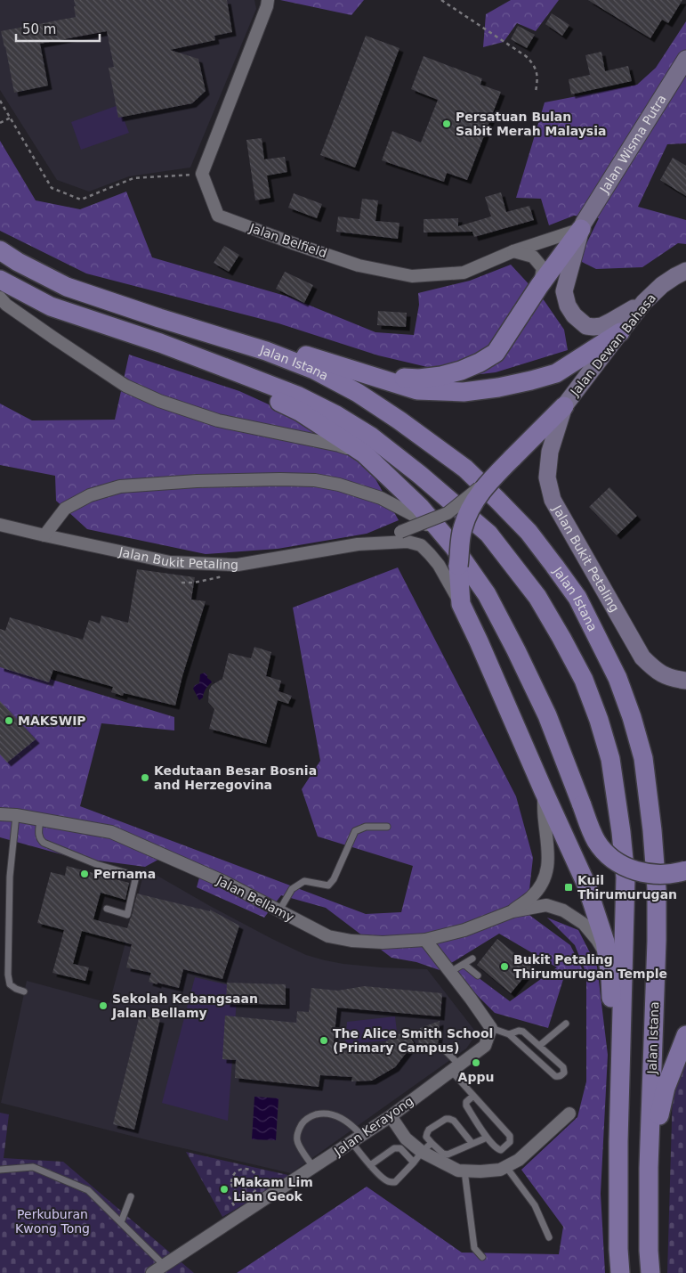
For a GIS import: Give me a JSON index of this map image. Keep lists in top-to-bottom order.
{
  "streets": {
    "main road": [
      "Jalan Wisma Putra",
      "Jalan Dewan Bahasa",
      "Jalan Istana",
      "Jalan Bukit Petaling"
    ],
    "street": ["Jalan Belfield", "Jalan Bellamy", "Jalan Kerayong"]
  },
  "crossings": [
    ["Jalan Wisma Putra", "Jalan Belfield"],
    ["Jalan Wisma Putra", "Jalan Dewan Bahasa"],
    ["Jalan Dewan Bahasa", "Jalan Bukit Petaling"]
  ],
  "parks": ["Perkuburan Kwong Tong"],
  "places": {
    "other": [
      "Persatuan Bulan Sabit Merah Malaysia",
      "MAKSWIP",
      "Kedutaan Besar Bosnia and Herzegovina",
      "Pernama",
      "Bukit Petaling Thirumurugan Temple",
      "Sekolah Kebangsaan Jalan Bellamy",
      "The Alice Smith School (Primary Campus)",
      "Appu",
      "Makam Lim Lian Geok"
    ],
    "transit": ["Kuil Thirumurugan"]
  },
  "scale_bar": "50 m"
}
